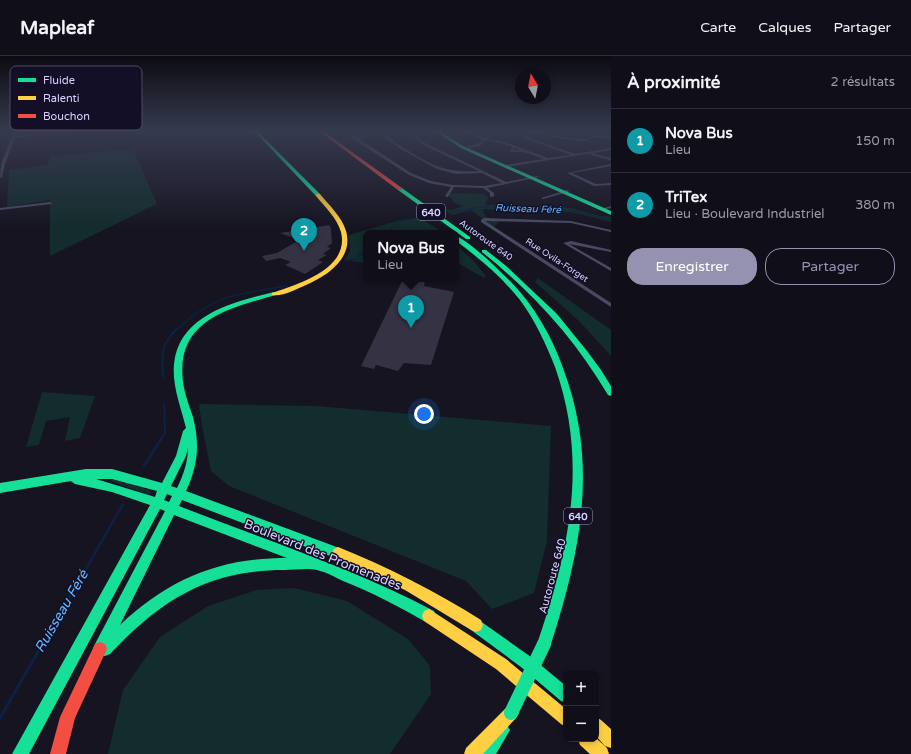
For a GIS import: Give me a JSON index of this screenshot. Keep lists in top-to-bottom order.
{
  "streets": {
    "main road": ["640", "Autoroute 640", "Boulevard des Promenades"],
    "street": ["Rue Ovila-Forget"]
  },
  "water": ["Ruisseau Féré"],
  "legend": ["Fluide", "Ralenti", "Bouchon"],
  "north": "top",
  "page": {
    "header": "Mapleaf",
    "nav": ["Carte", "Calques", "Partager"],
    "heading": ["À proximité", "2 résultats"],
    "list": [
      {
        "mark": "1",
        "name": "Nova Bus",
        "note": "Lieu",
        "value": "150 m"
      },
      {
        "mark": "2",
        "name": "TriTex",
        "note": "Lieu · Boulevard Industriel",
        "value": "380 m"
      }
    ],
    "pins": ["2", "1"],
    "popup": ["Nova Bus", "Lieu"],
    "buttons": ["Enregistrer", "Partager"],
    "map_buttons": ["+", "−"]
  }
}
